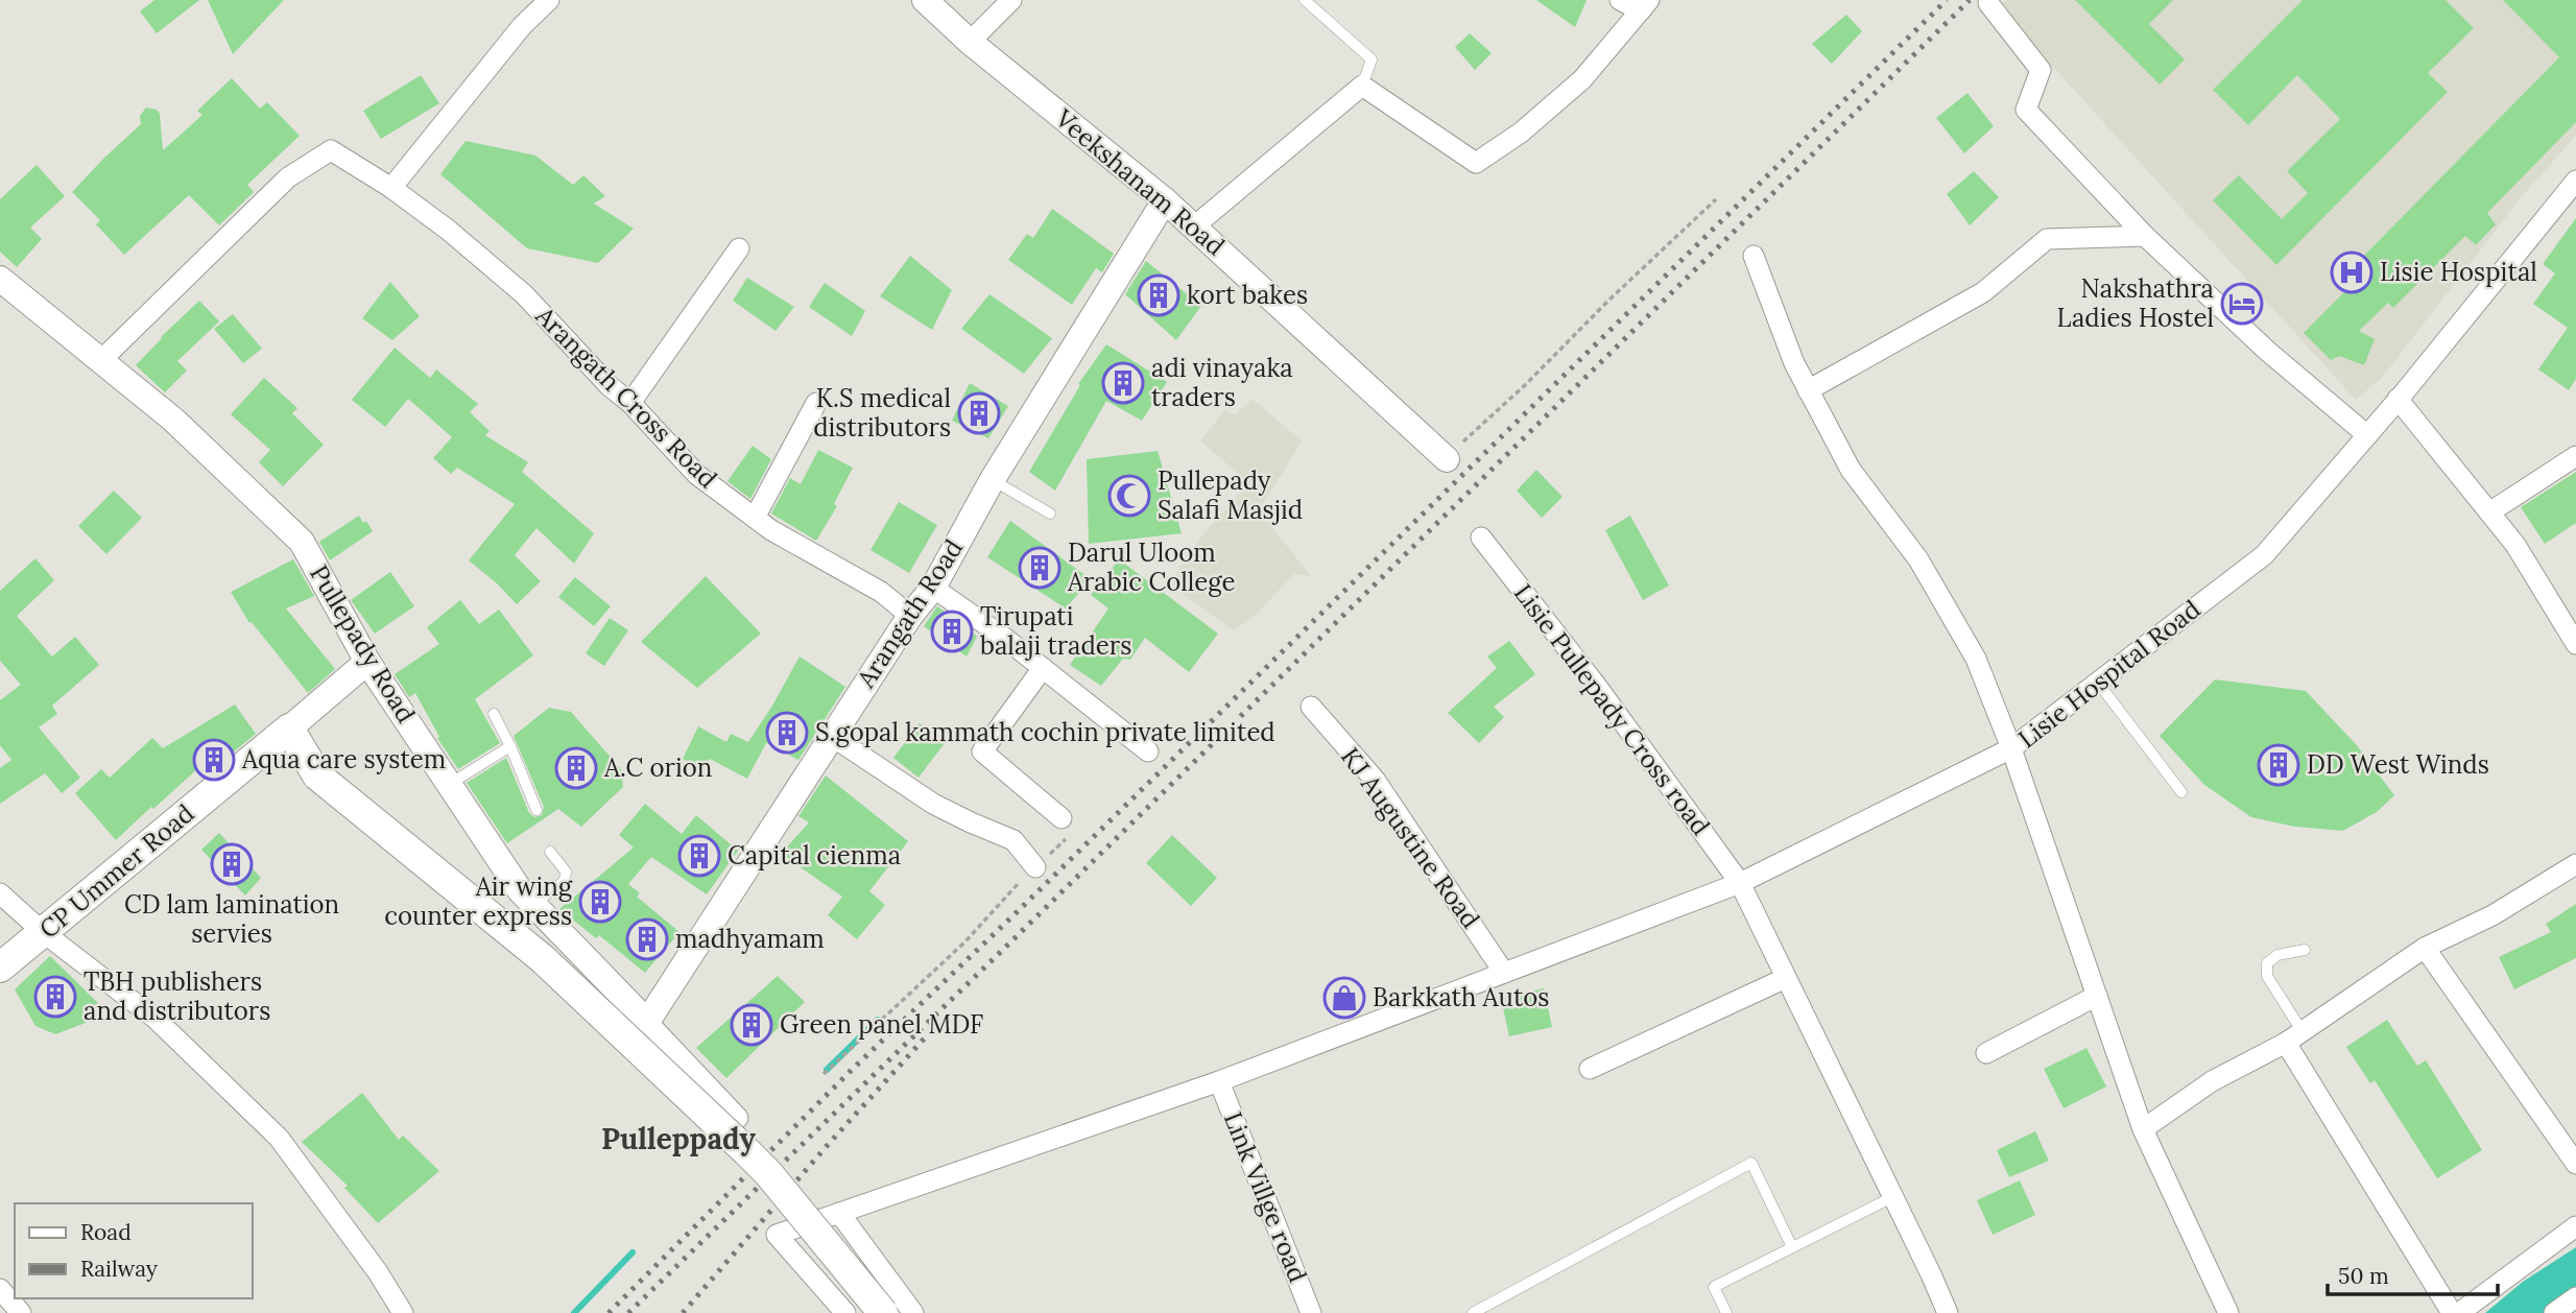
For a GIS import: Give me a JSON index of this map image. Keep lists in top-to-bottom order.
{
  "streets": {
    "main road": ["CP Ummer Road"],
    "street": [
      "Veekshanam Road",
      "Arangath Cross Road",
      "Arangath Road",
      "Pullepady Road",
      "Lisie Hospital Road",
      "Lisie Pullepady Cross road",
      "KJ Augustine Road",
      "Link Villge road"
    ]
  },
  "crossings": [
    ["Veekshanam Road", "Arangath Road"],
    ["Arangath Cross Road", "Arangath Road"],
    ["Arangath Cross Road", "Pullepady Road"],
    ["Arangath Road", "Pullepady Road"],
    ["Pullepady Road", "CP Ummer Road"]
  ],
  "districts": ["Pulleppady"],
  "places": {
    "hospital": ["Lisie Hospital"],
    "building": [
      "kort bakes",
      "adi vinayaka traders",
      "K.S medical distributors",
      "Darul Uloom Arabic College",
      "Tirupati balaji traders",
      "S.gopal kammath cochin private limited",
      "Aqua care system",
      "DD West Winds",
      "A.C orion",
      "Capital cienma",
      "CD lam lamination servies",
      "Air wing counter express",
      "madhyamam",
      "TBH publishers and distributors",
      "Green panel MDF"
    ],
    "hotel": ["Nakshathra Ladies Hostel"],
    "mosque": ["Pullepady Salafi Masjid"],
    "shop": ["Barkkath Autos"]
  },
  "legend": ["Road", "Railway"],
  "scale_bar": "50 m"
}
